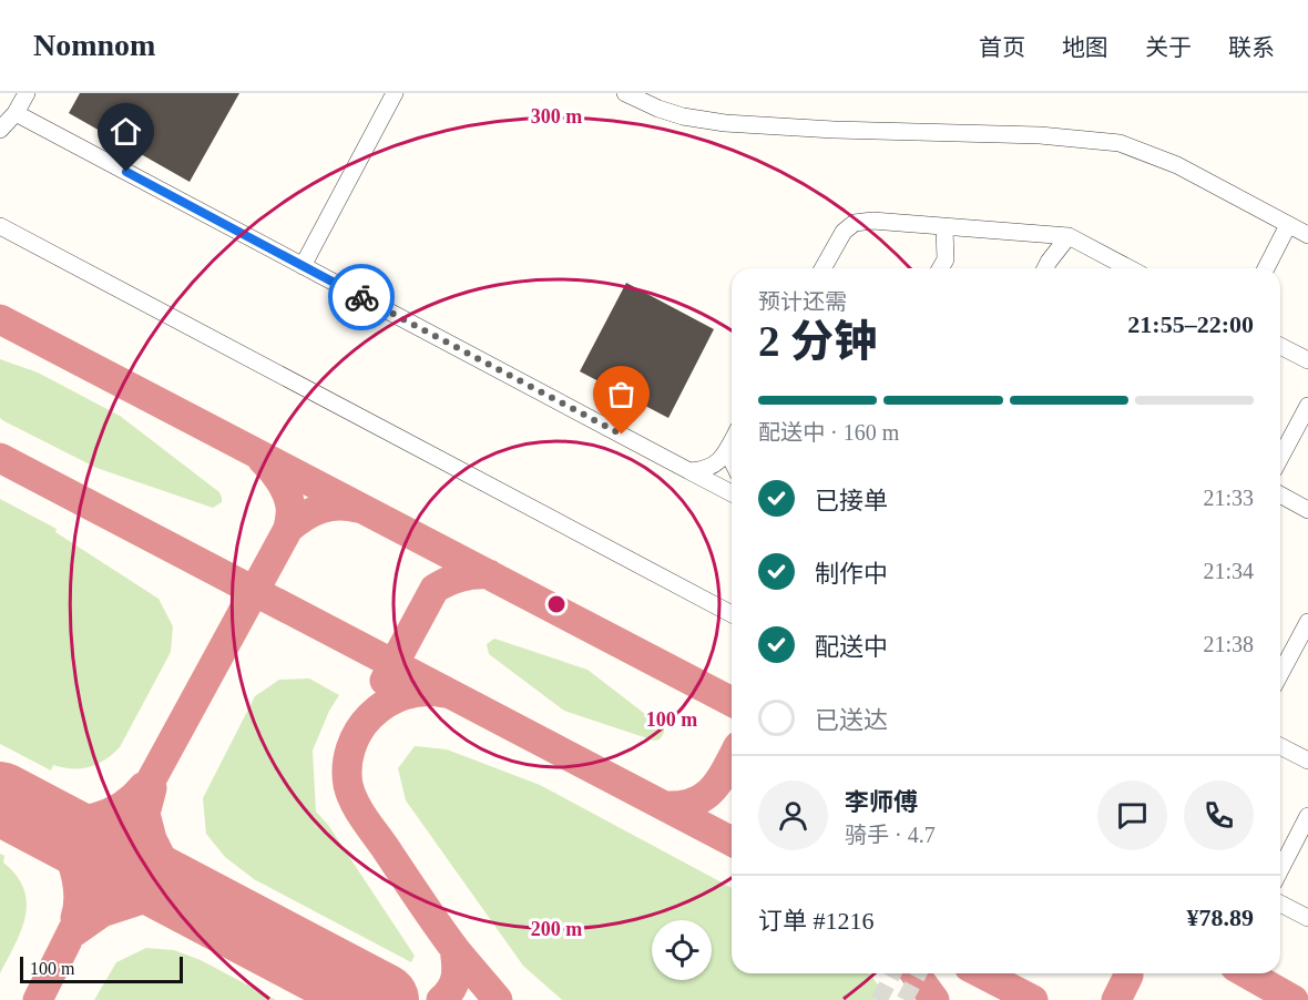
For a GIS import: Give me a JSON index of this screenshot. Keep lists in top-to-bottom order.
{
  "scale_bar": "100 m",
  "page": {
    "header": "Nomnom",
    "nav": [
      "首页",
      "地图",
      "关于",
      "联系"
    ],
    "heading": ["2 分钟", "预计还需", "21:55–22:00"],
    "panel": [
      "李师傅",
      "骑手 · 4.7",
      "订单 #1216",
      "¥78.89"
    ],
    "bar": "配送中 · 160 m",
    "list": [
      ["已接单", "21:33"],
      ["制作中", "21:34"],
      ["配送中", "21:38"],
      "已送达"
    ],
    "scale": "100 m"
  },
  "rings": ["300 m", "100 m", "200 m"]
}
